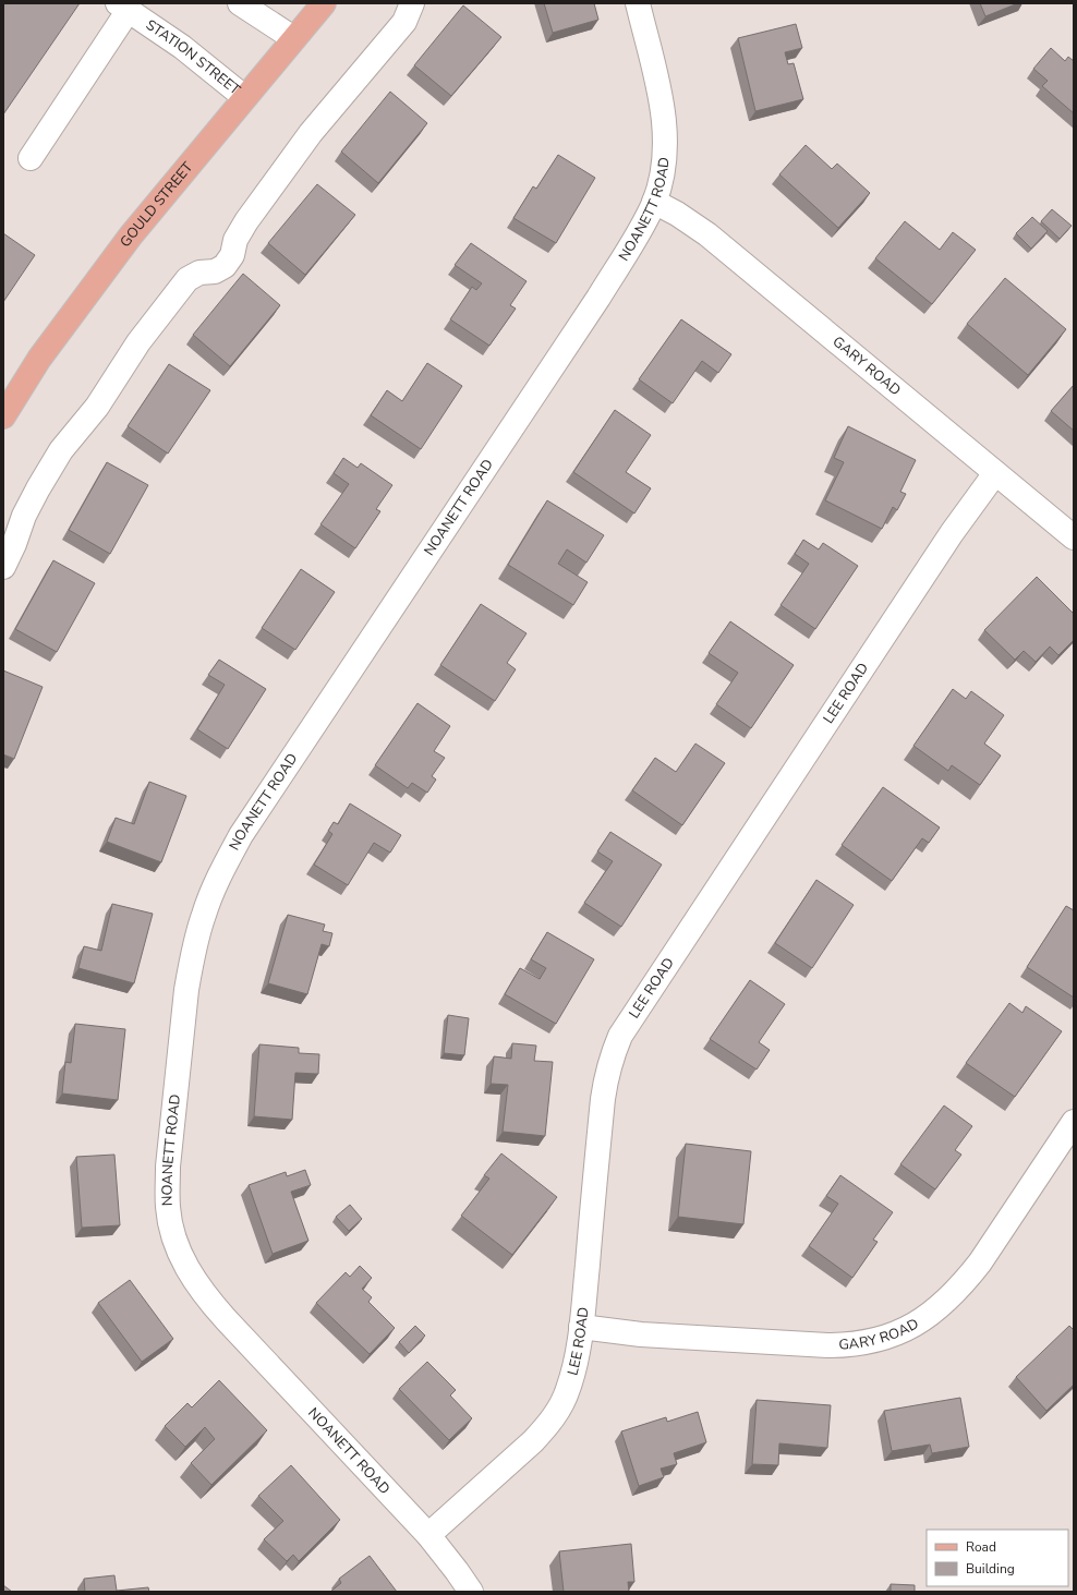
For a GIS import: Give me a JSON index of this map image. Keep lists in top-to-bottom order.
{
  "streets": {
    "main road": ["GOULD STREET"],
    "street": [
      "STATION STREET",
      "NOANETT ROAD",
      "GARY ROAD",
      "LEE ROAD"
    ]
  },
  "crossings": [
    ["STATION STREET", "GOULD STREET"],
    ["NOANETT ROAD", "GARY ROAD"],
    ["NOANETT ROAD", "LEE ROAD"],
    ["GARY ROAD", "LEE ROAD"]
  ],
  "legend": ["Road", "Building"]
}
